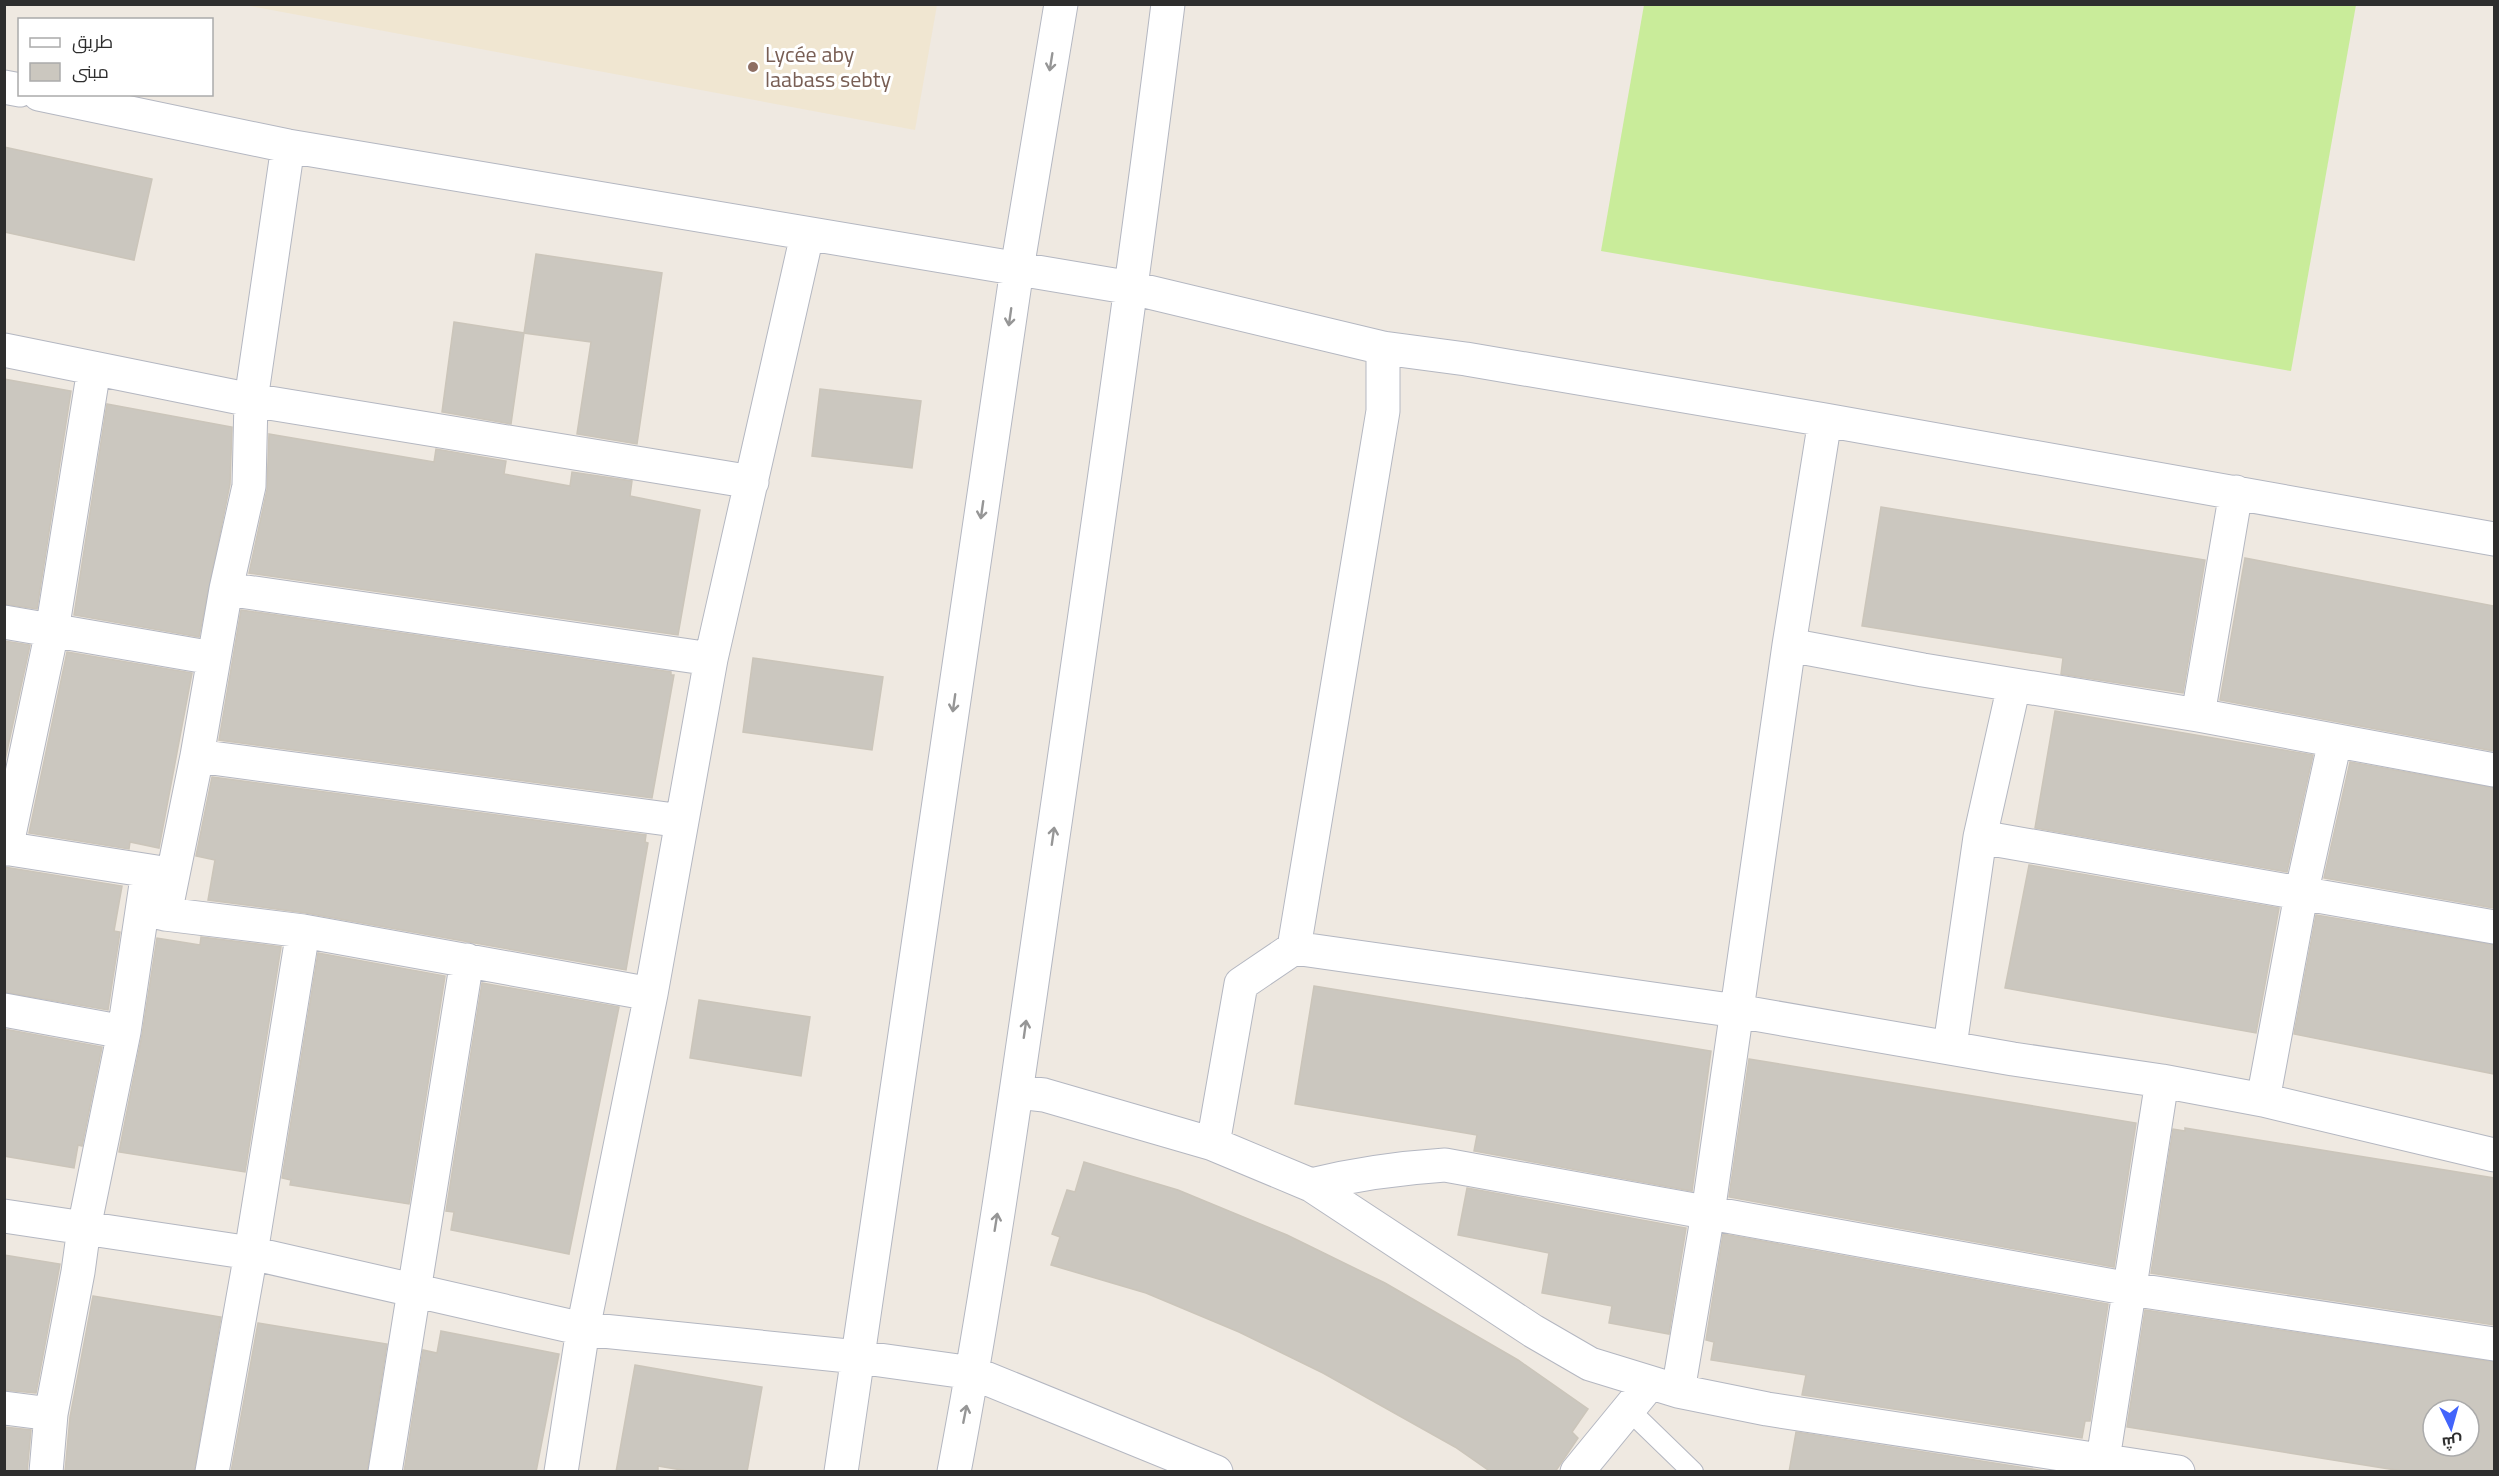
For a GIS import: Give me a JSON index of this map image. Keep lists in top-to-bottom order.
{
  "places": ["Lycée aby laabass sebty"],
  "legend": ["طريق", "مبنى"],
  "north": "bottom"
}
